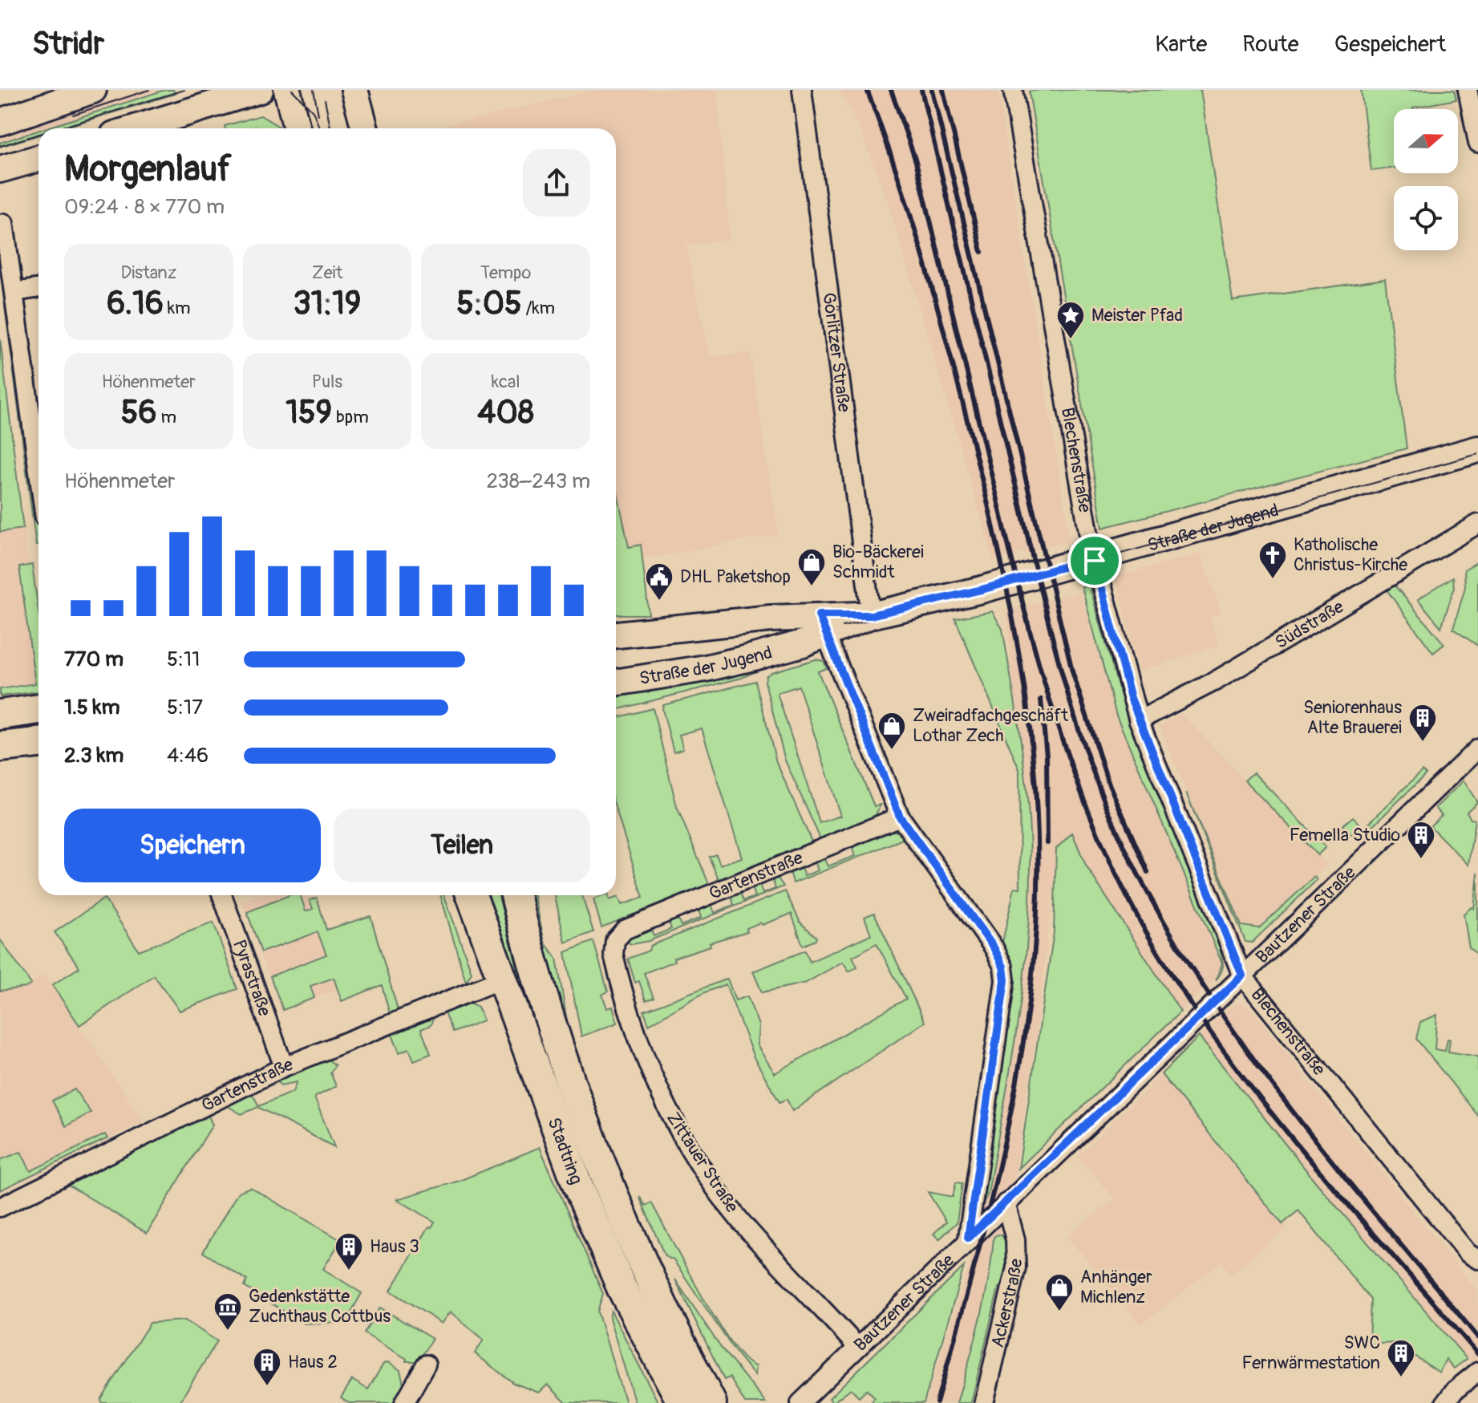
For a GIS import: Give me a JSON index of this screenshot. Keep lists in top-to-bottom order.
{
  "streets": {
    "main road": ["Straße der Jugend", "Stadtring"],
    "street": [
      "Görlitzer Straße",
      "Blechenstraße",
      "Südstraße",
      "Gartenstraße",
      "Bautzener Straße",
      "Pyrastraße",
      "Zittauer Straße",
      "Ackerstraße"
    ]
  },
  "crossings": [
    ["Görlitzer Straße", "Straße der Jugend"],
    ["Blechenstraße", "Straße der Jugend"],
    ["Blechenstraße", "Südstraße"],
    ["Blechenstraße", "Bautzener Straße"],
    ["Gartenstraße", "Pyrastraße"],
    ["Gartenstraße", "Stadtring"],
    ["Gartenstraße", "Zittauer Straße"],
    ["Bautzener Straße", "Zittauer Straße"],
    ["Bautzener Straße", "Ackerstraße"]
  ],
  "places": {
    "place": ["Meister Pfad"],
    "church": ["Katholische Christus-Kirche"],
    "shop": ["Bio-Bäckerei Schmidt", "Zweiradfachgeschäft Lothar Zech", "Anhänger Michlenz"],
    "public building": ["DHL Paketshop"],
    "building": [
      "Seniorenhaus Alte Brauerei",
      "Femella Studio",
      "Haus 3",
      "SWC Fernwärmestation",
      "Haus 2"
    ],
    "museum": ["Gedenkstätte Zuchthaus Cottbus"]
  },
  "north": "right",
  "page": {
    "header": "Stridr",
    "nav": ["Karte", "Route", "Gespeichert"],
    "heading": ["Morgenlauf", "09:24 · 8 × 770 m"],
    "stats": [
      ["Distanz", "6.16 km"],
      ["Zeit", "31:19"],
      ["Tempo", "5:05 /km"],
      ["Höhenmeter", "56 m"],
      ["Puls", "159 bpm"],
      ["kcal", "408"]
    ],
    "chart": ["Höhenmeter", "238–243 m"],
    "list": [
      {
        "name": "770 m",
        "note": "5:11"
      },
      {
        "name": "1.5 km",
        "note": "5:17"
      },
      {
        "name": "2.3 km",
        "note": "4:46"
      }
    ],
    "buttons": ["Speichern", "Teilen"]
  }
}
